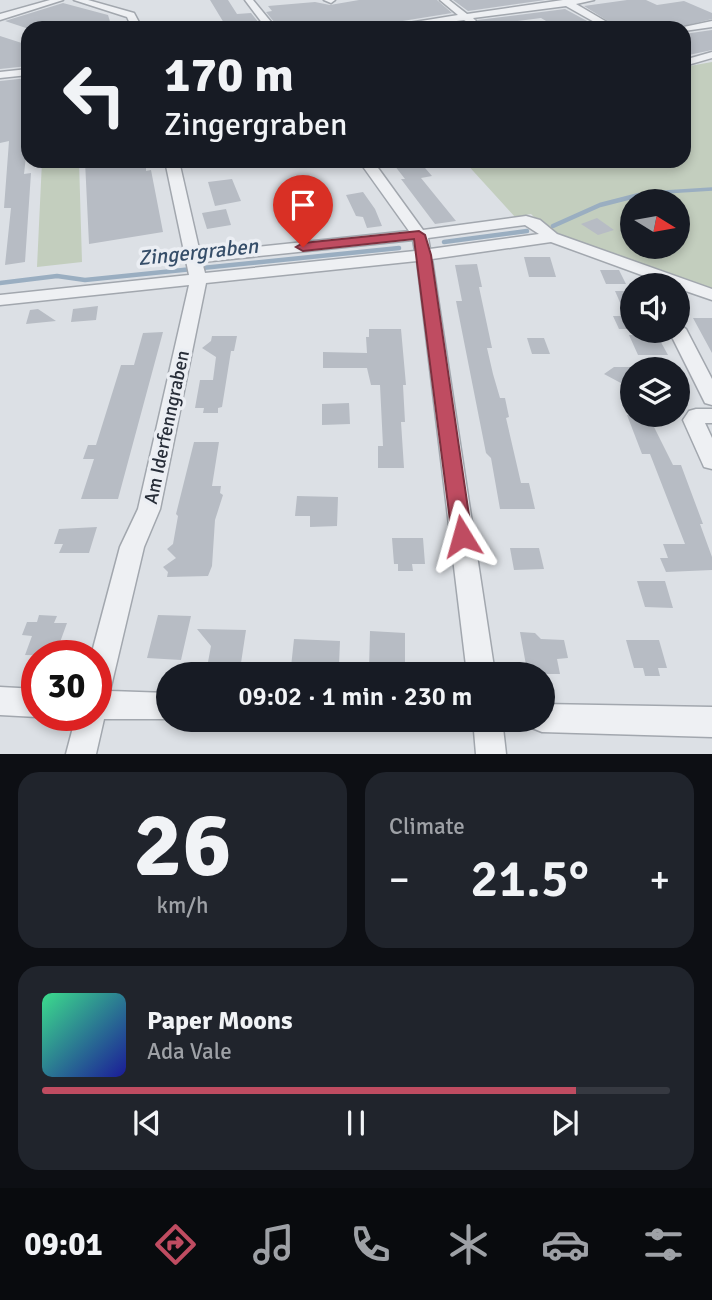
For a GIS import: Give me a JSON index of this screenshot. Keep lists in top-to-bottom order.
{
  "streets": {
    "street": ["Am Iderfenngraben"]
  },
  "water": ["Zingergraben"],
  "north": "right",
  "page": {
    "turn": ["170 m", "Zingergraben"],
    "limit": "30",
    "trip": "09:02 · 1 min · 230 m",
    "tile": [
      ["26", "km/h"],
      "Climate"
    ],
    "heat": ["−", "21.5°", "+"],
    "song": ["Paper Moons", "Ada Vale"],
    "tabs": "09:01"
  }
}
